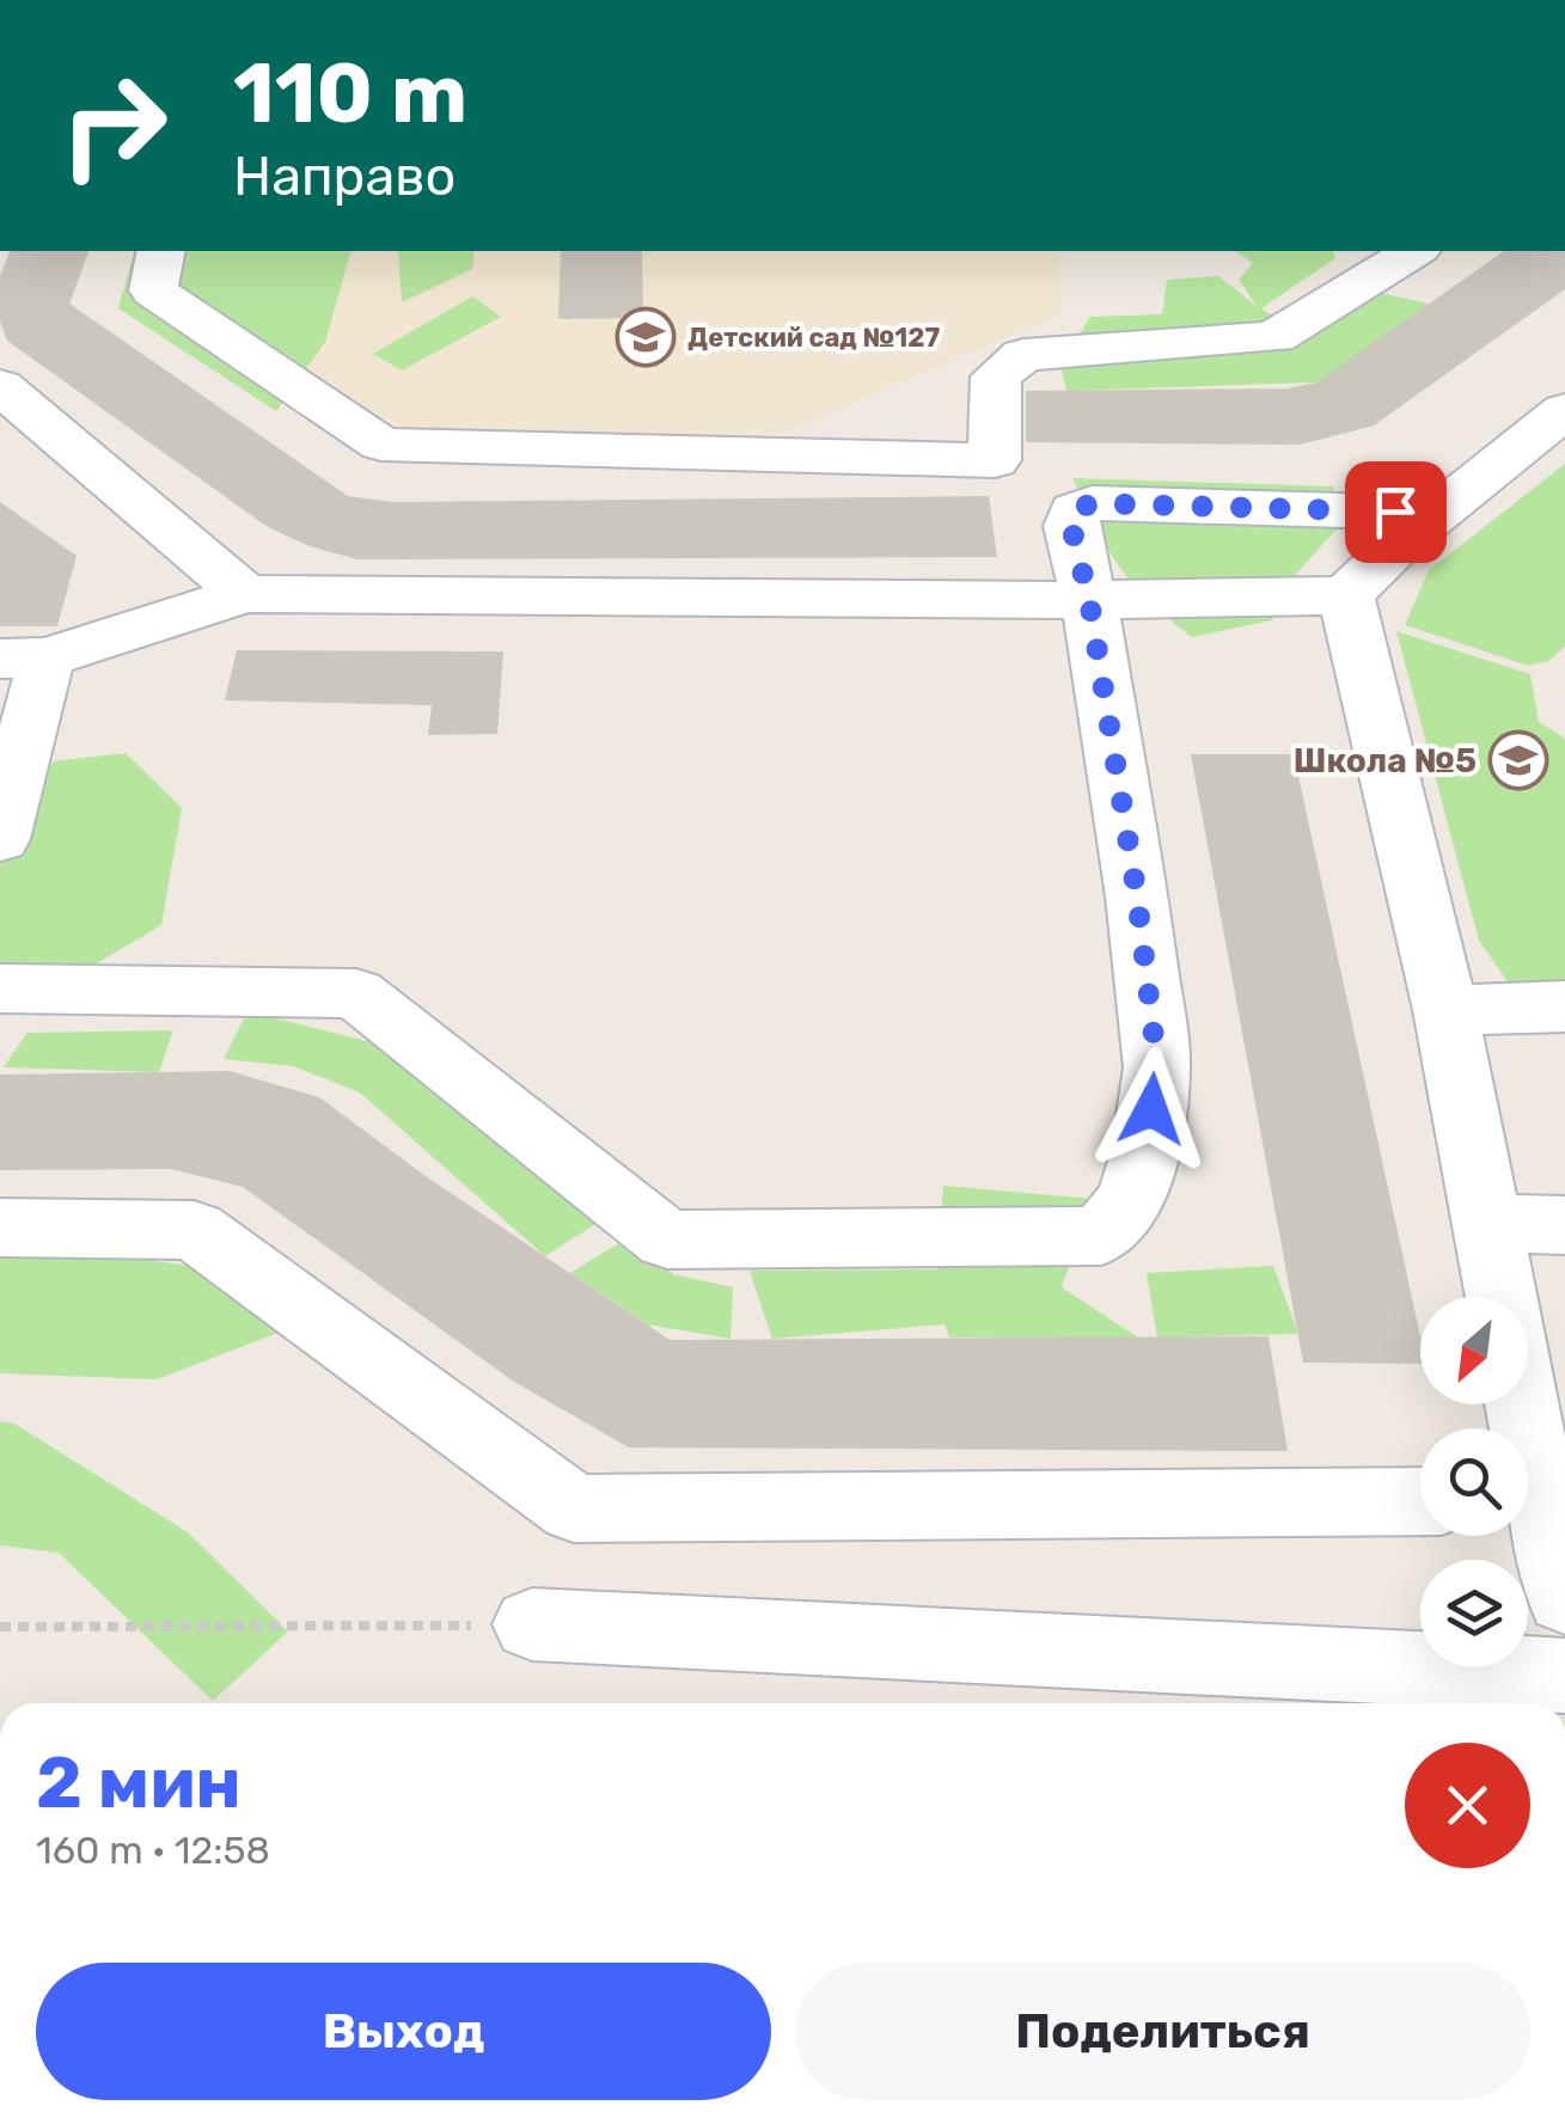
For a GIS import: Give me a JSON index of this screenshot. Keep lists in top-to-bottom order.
{
  "places": {
    "school or university": ["Детский сад №127", "Школа №5"]
  },
  "north": "bottom left",
  "page": {
    "turn": ["110 m", "Направо"],
    "heading": ["2 мин", "160 m · 12:58"],
    "buttons": ["Выход", "Поделиться"]
  }
}
